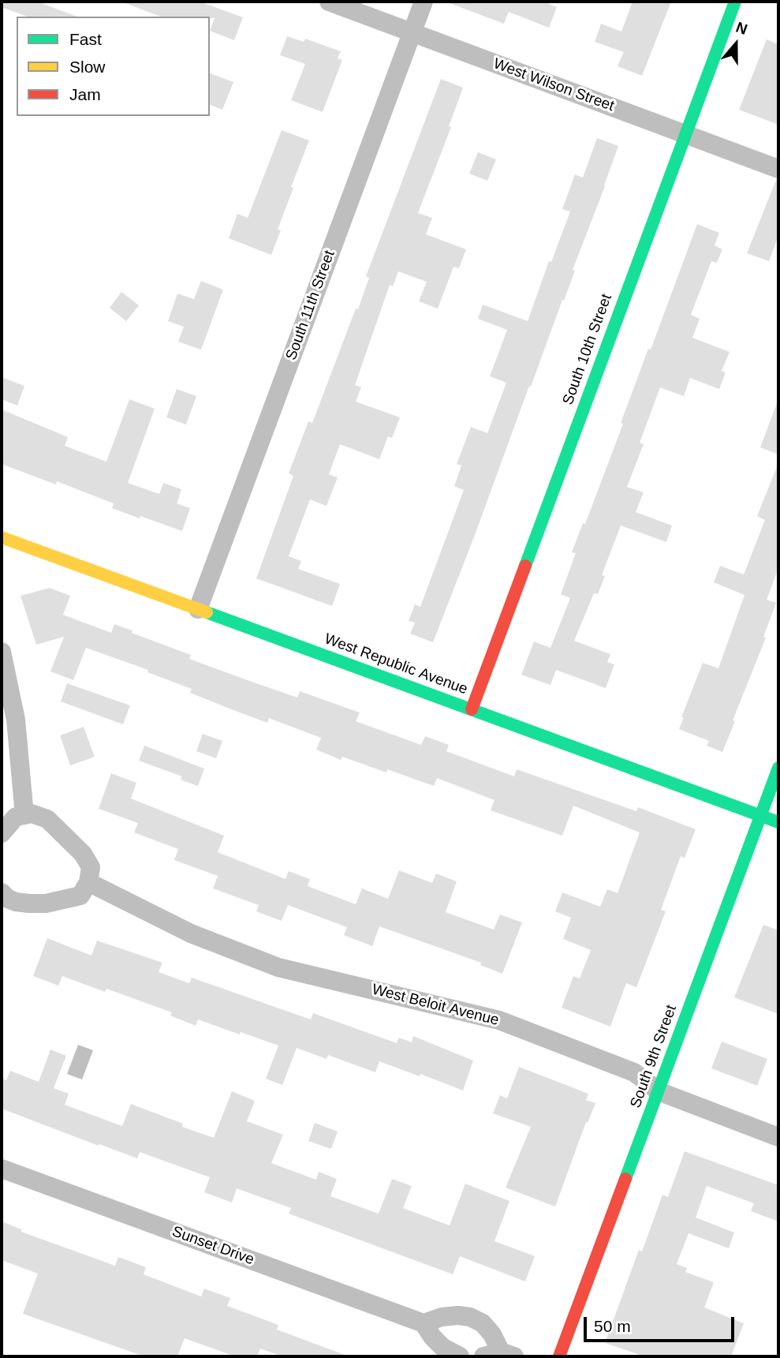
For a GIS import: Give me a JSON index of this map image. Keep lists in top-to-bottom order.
{
  "streets": {
    "street": [
      "West Wilson Street",
      "South 11th Street",
      "South 10th Street",
      "West Republic Avenue",
      "West Beloit Avenue",
      "South 9th Street",
      "Sunset Drive"
    ]
  },
  "crossings": [
    ["West Wilson Street", "South 11th Street"],
    ["West Wilson Street", "South 10th Street"],
    ["South 11th Street", "West Republic Avenue"],
    ["South 10th Street", "West Republic Avenue"],
    ["West Republic Avenue", "South 9th Street"],
    ["West Beloit Avenue", "South 9th Street"]
  ],
  "legend": ["Fast", "Slow", "Jam"],
  "scale_bar": "50 m",
  "north": "top"
}
